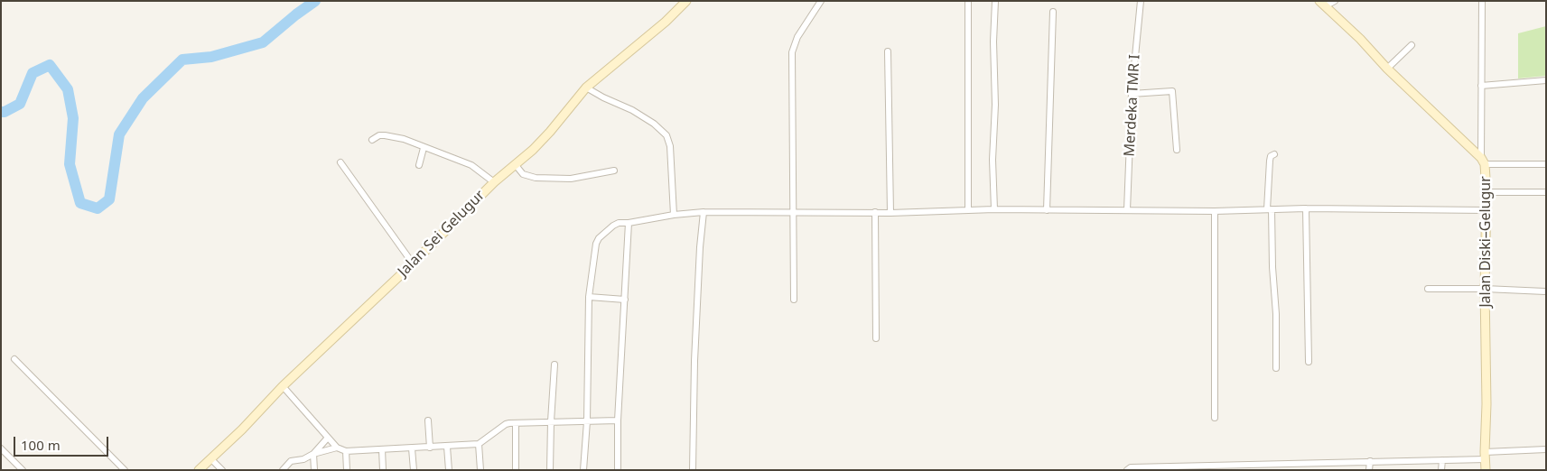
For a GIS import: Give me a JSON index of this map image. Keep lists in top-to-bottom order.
{
  "streets": {
    "main road": ["Jalan Sei Gelugur", "Jalan Diski–Gelugur"],
    "street": ["Merdeka TMR I"]
  },
  "scale_bar": "100 m"
}
